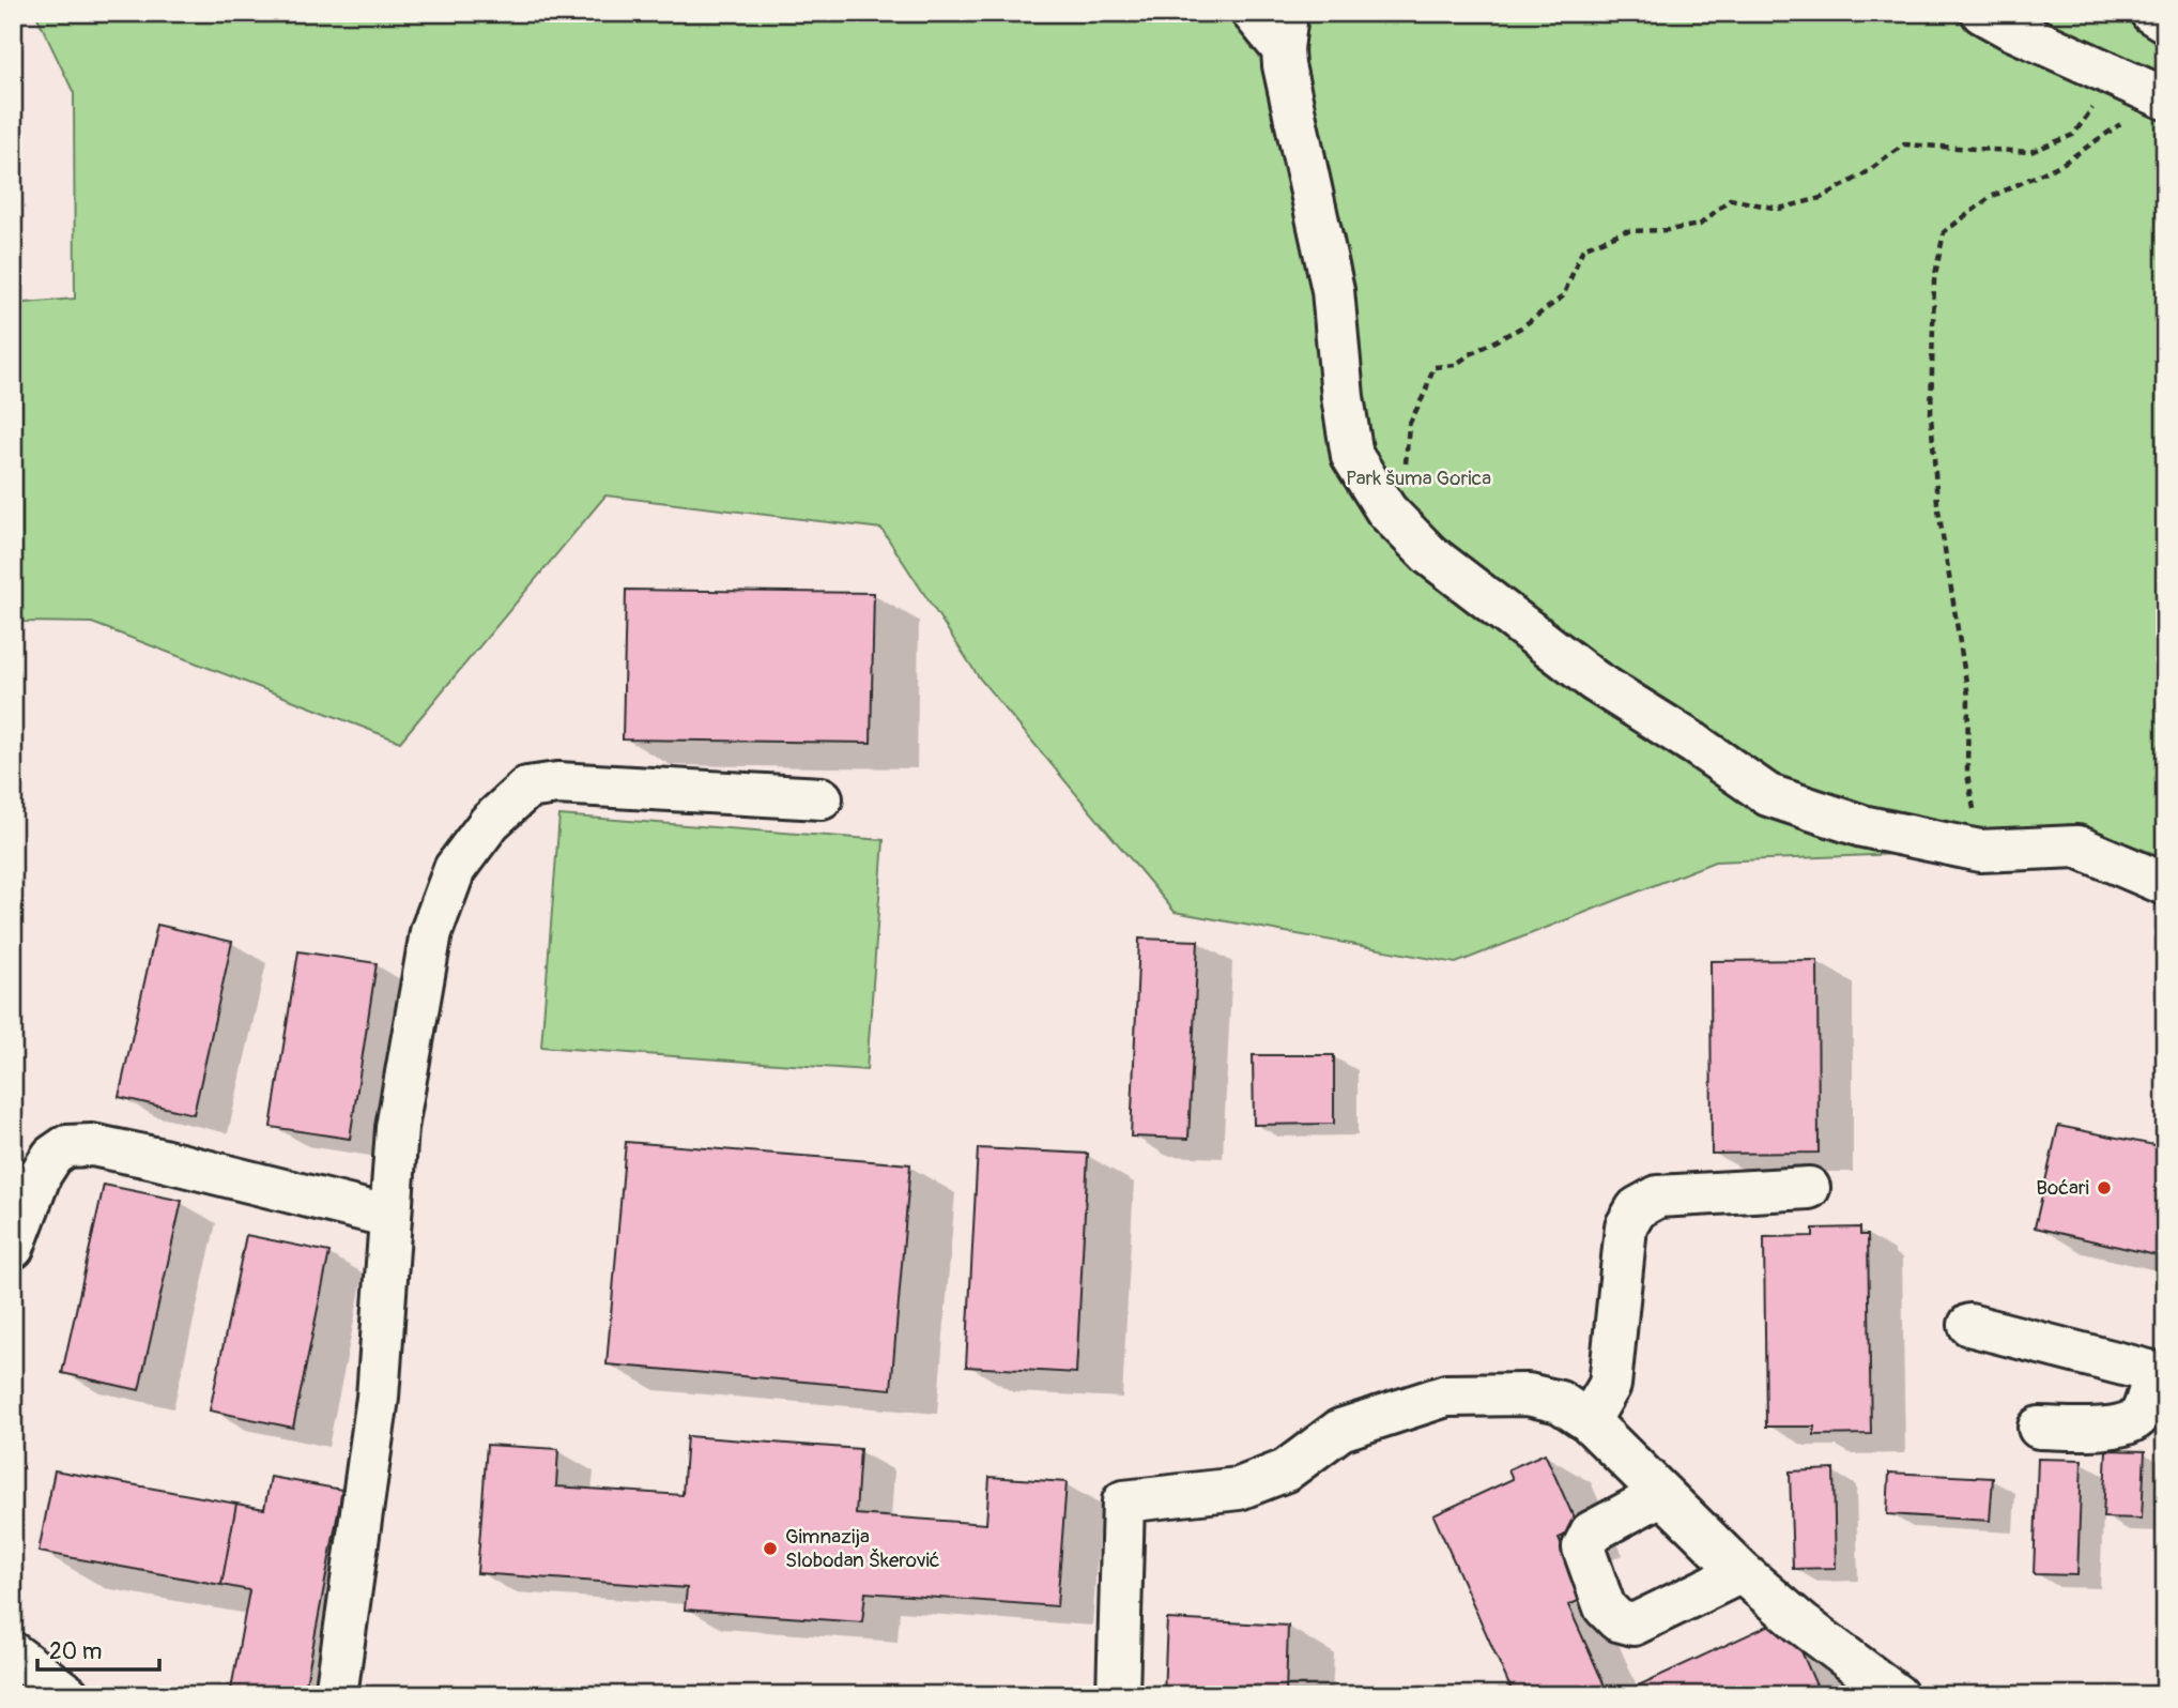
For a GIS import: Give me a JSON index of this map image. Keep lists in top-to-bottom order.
{
  "parks": ["Park šuma Gorica"],
  "places": ["Boćari", "Gimnazija Slobodan Škerović"],
  "scale_bar": "20 m"
}
